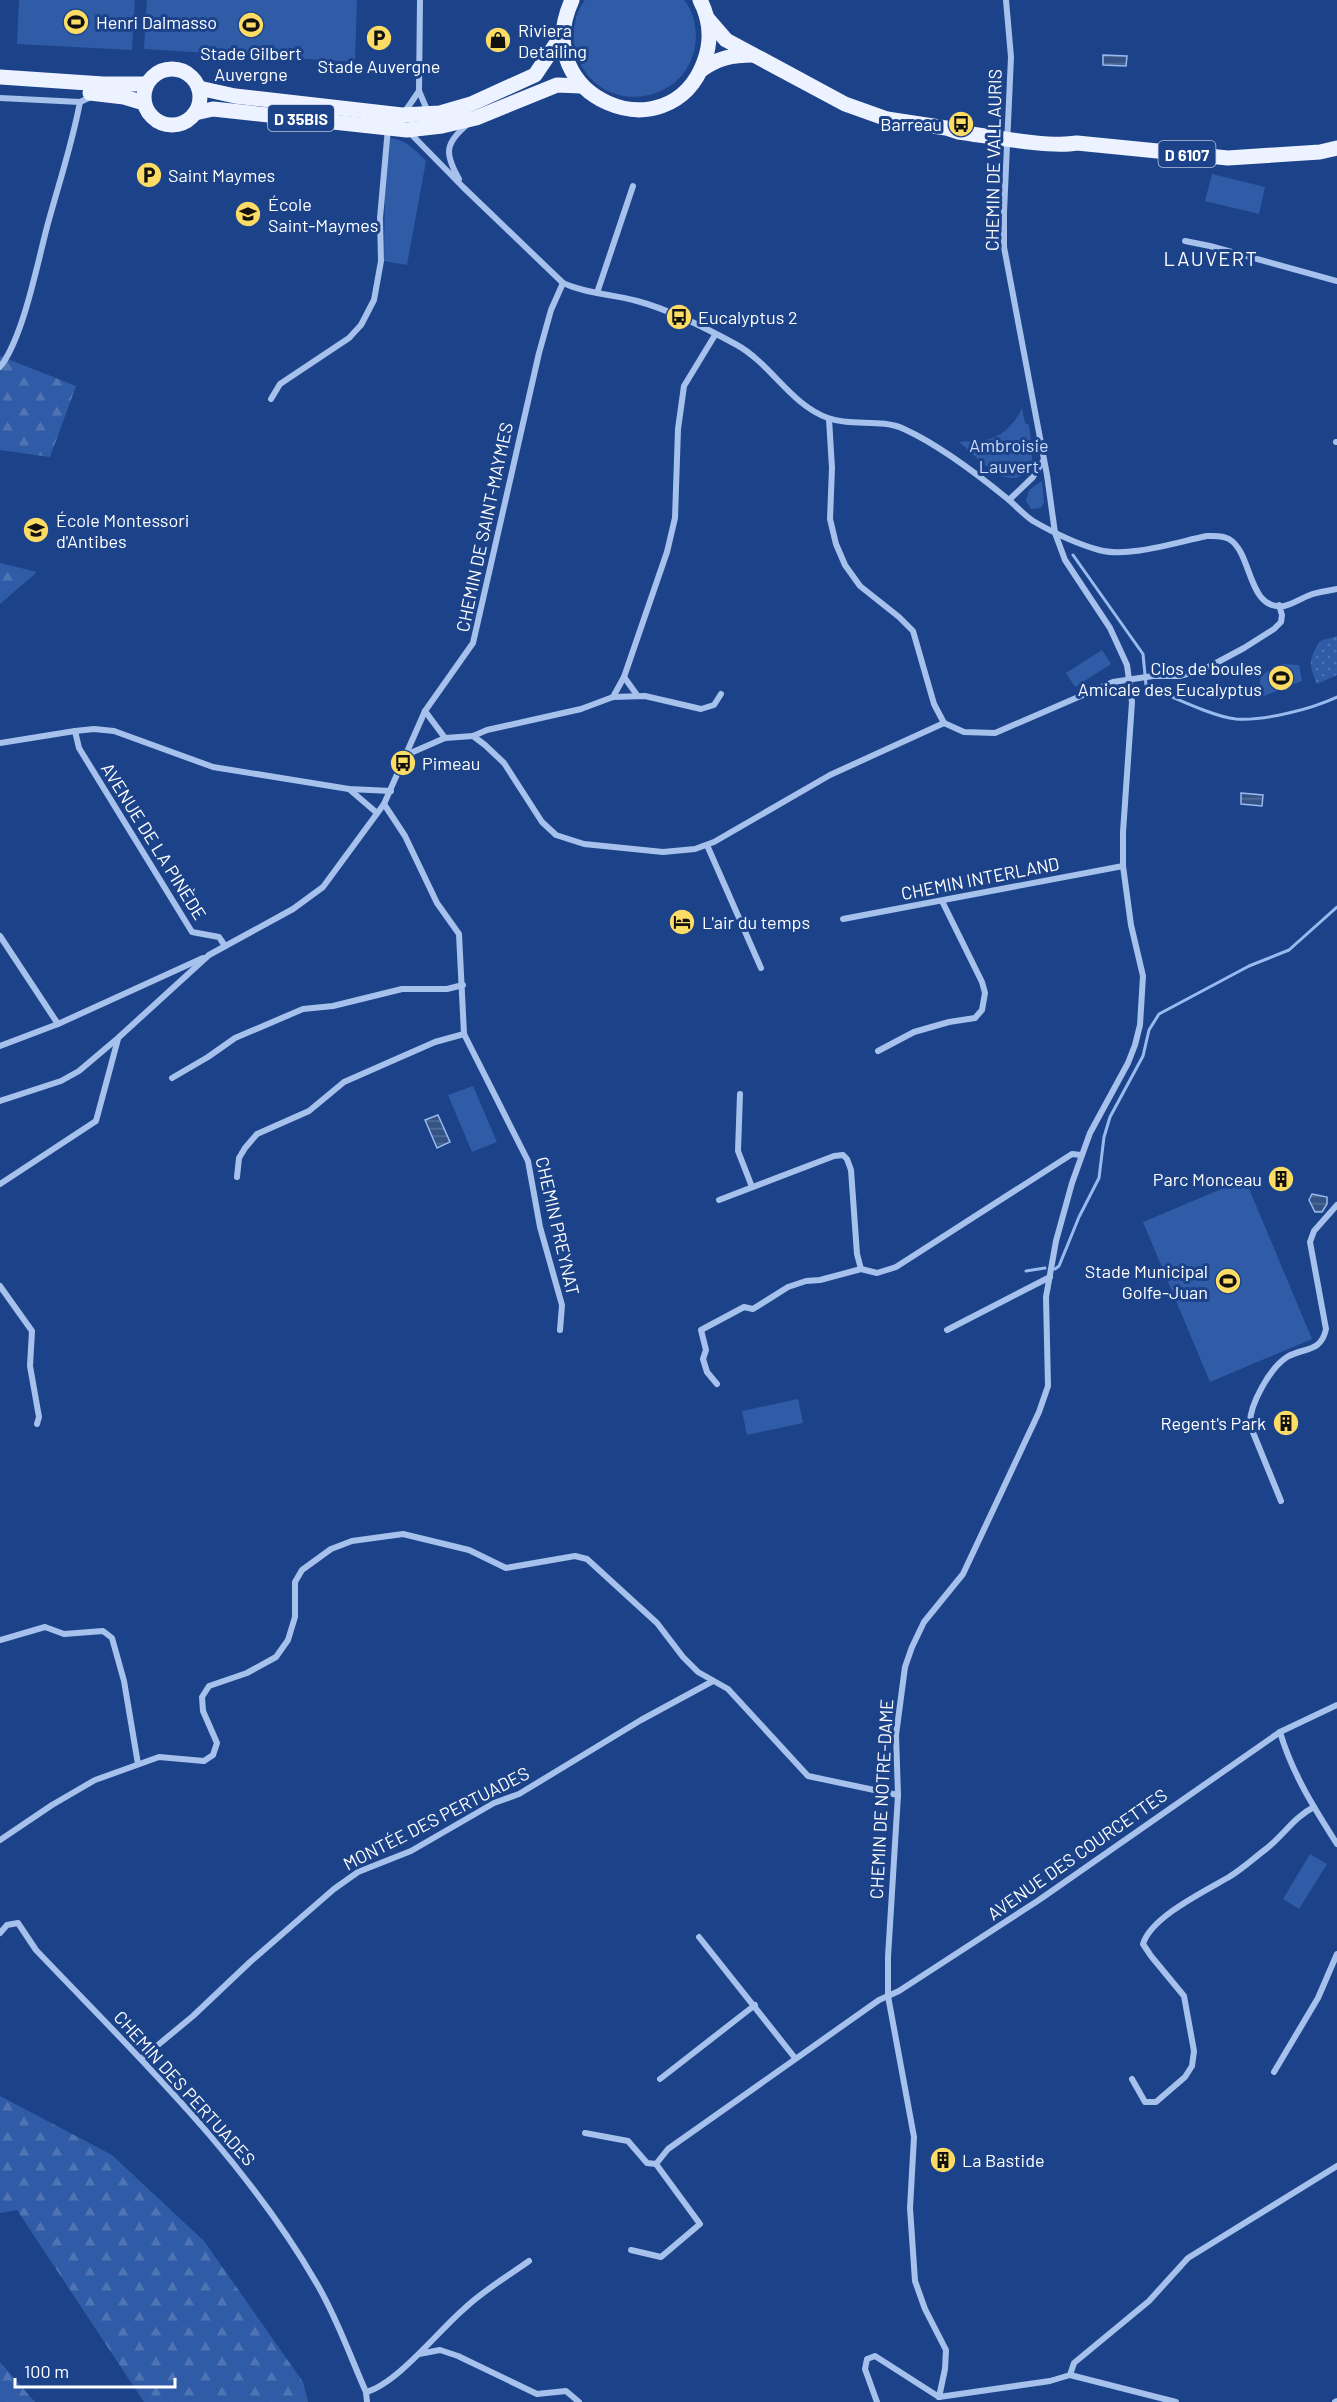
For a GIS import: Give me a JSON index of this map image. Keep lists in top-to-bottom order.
{
  "streets": {
    "main road": ["D 35BIS", "D 6107"],
    "street": [
      "CHEMIN DE VALLAURIS",
      "CHEMIN DE SAINT-MAYMES",
      "AVENUE DE LA PINÈDE",
      "CHEMIN INTERLAND",
      "CHEMIN PREYNAT",
      "CHEMIN DE NOTRE-DAME",
      "MONTÉE DES PERTUADES",
      "AVENUE DES COURCETTES",
      "CHEMIN DES PERTUADES"
    ]
  },
  "crossings": [
    ["D 6107", "CHEMIN DE VALLAURIS"],
    ["CHEMIN DE VALLAURIS", "CHEMIN INTERLAND"],
    ["CHEMIN DE VALLAURIS", "CHEMIN DE NOTRE-DAME"],
    ["CHEMIN DE SAINT-MAYMES", "AVENUE DE LA PINÈDE"],
    ["CHEMIN DE SAINT-MAYMES", "CHEMIN PREYNAT"],
    ["CHEMIN INTERLAND", "CHEMIN DE NOTRE-DAME"],
    ["CHEMIN DE NOTRE-DAME", "AVENUE DES COURCETTES"],
    ["MONTÉE DES PERTUADES", "CHEMIN DES PERTUADES"]
  ],
  "districts": ["LAUVERT"],
  "parks": ["Ambroisie Lauvert"],
  "places": {
    "sports": [
      "Henri Dalmasso",
      "Stade Gilbert Auvergne",
      "Clos de boules Amicale des Eucalyptus",
      "Stade Municipal Golfe-Juan"
    ],
    "parking": ["Stade Auvergne", "Saint Maymes"],
    "shop": ["Riviera Detailing"],
    "bus stop": ["Barreau", "Eucalyptus 2", "Pimeau"],
    "school or university": ["École Saint-Maymes", "École Montessori d'Antibes"],
    "hotel": ["L'air du temps"],
    "building": ["Parc Monceau", "Regent's Park", "La Bastide"]
  },
  "scale_bar": "100 m"
}
